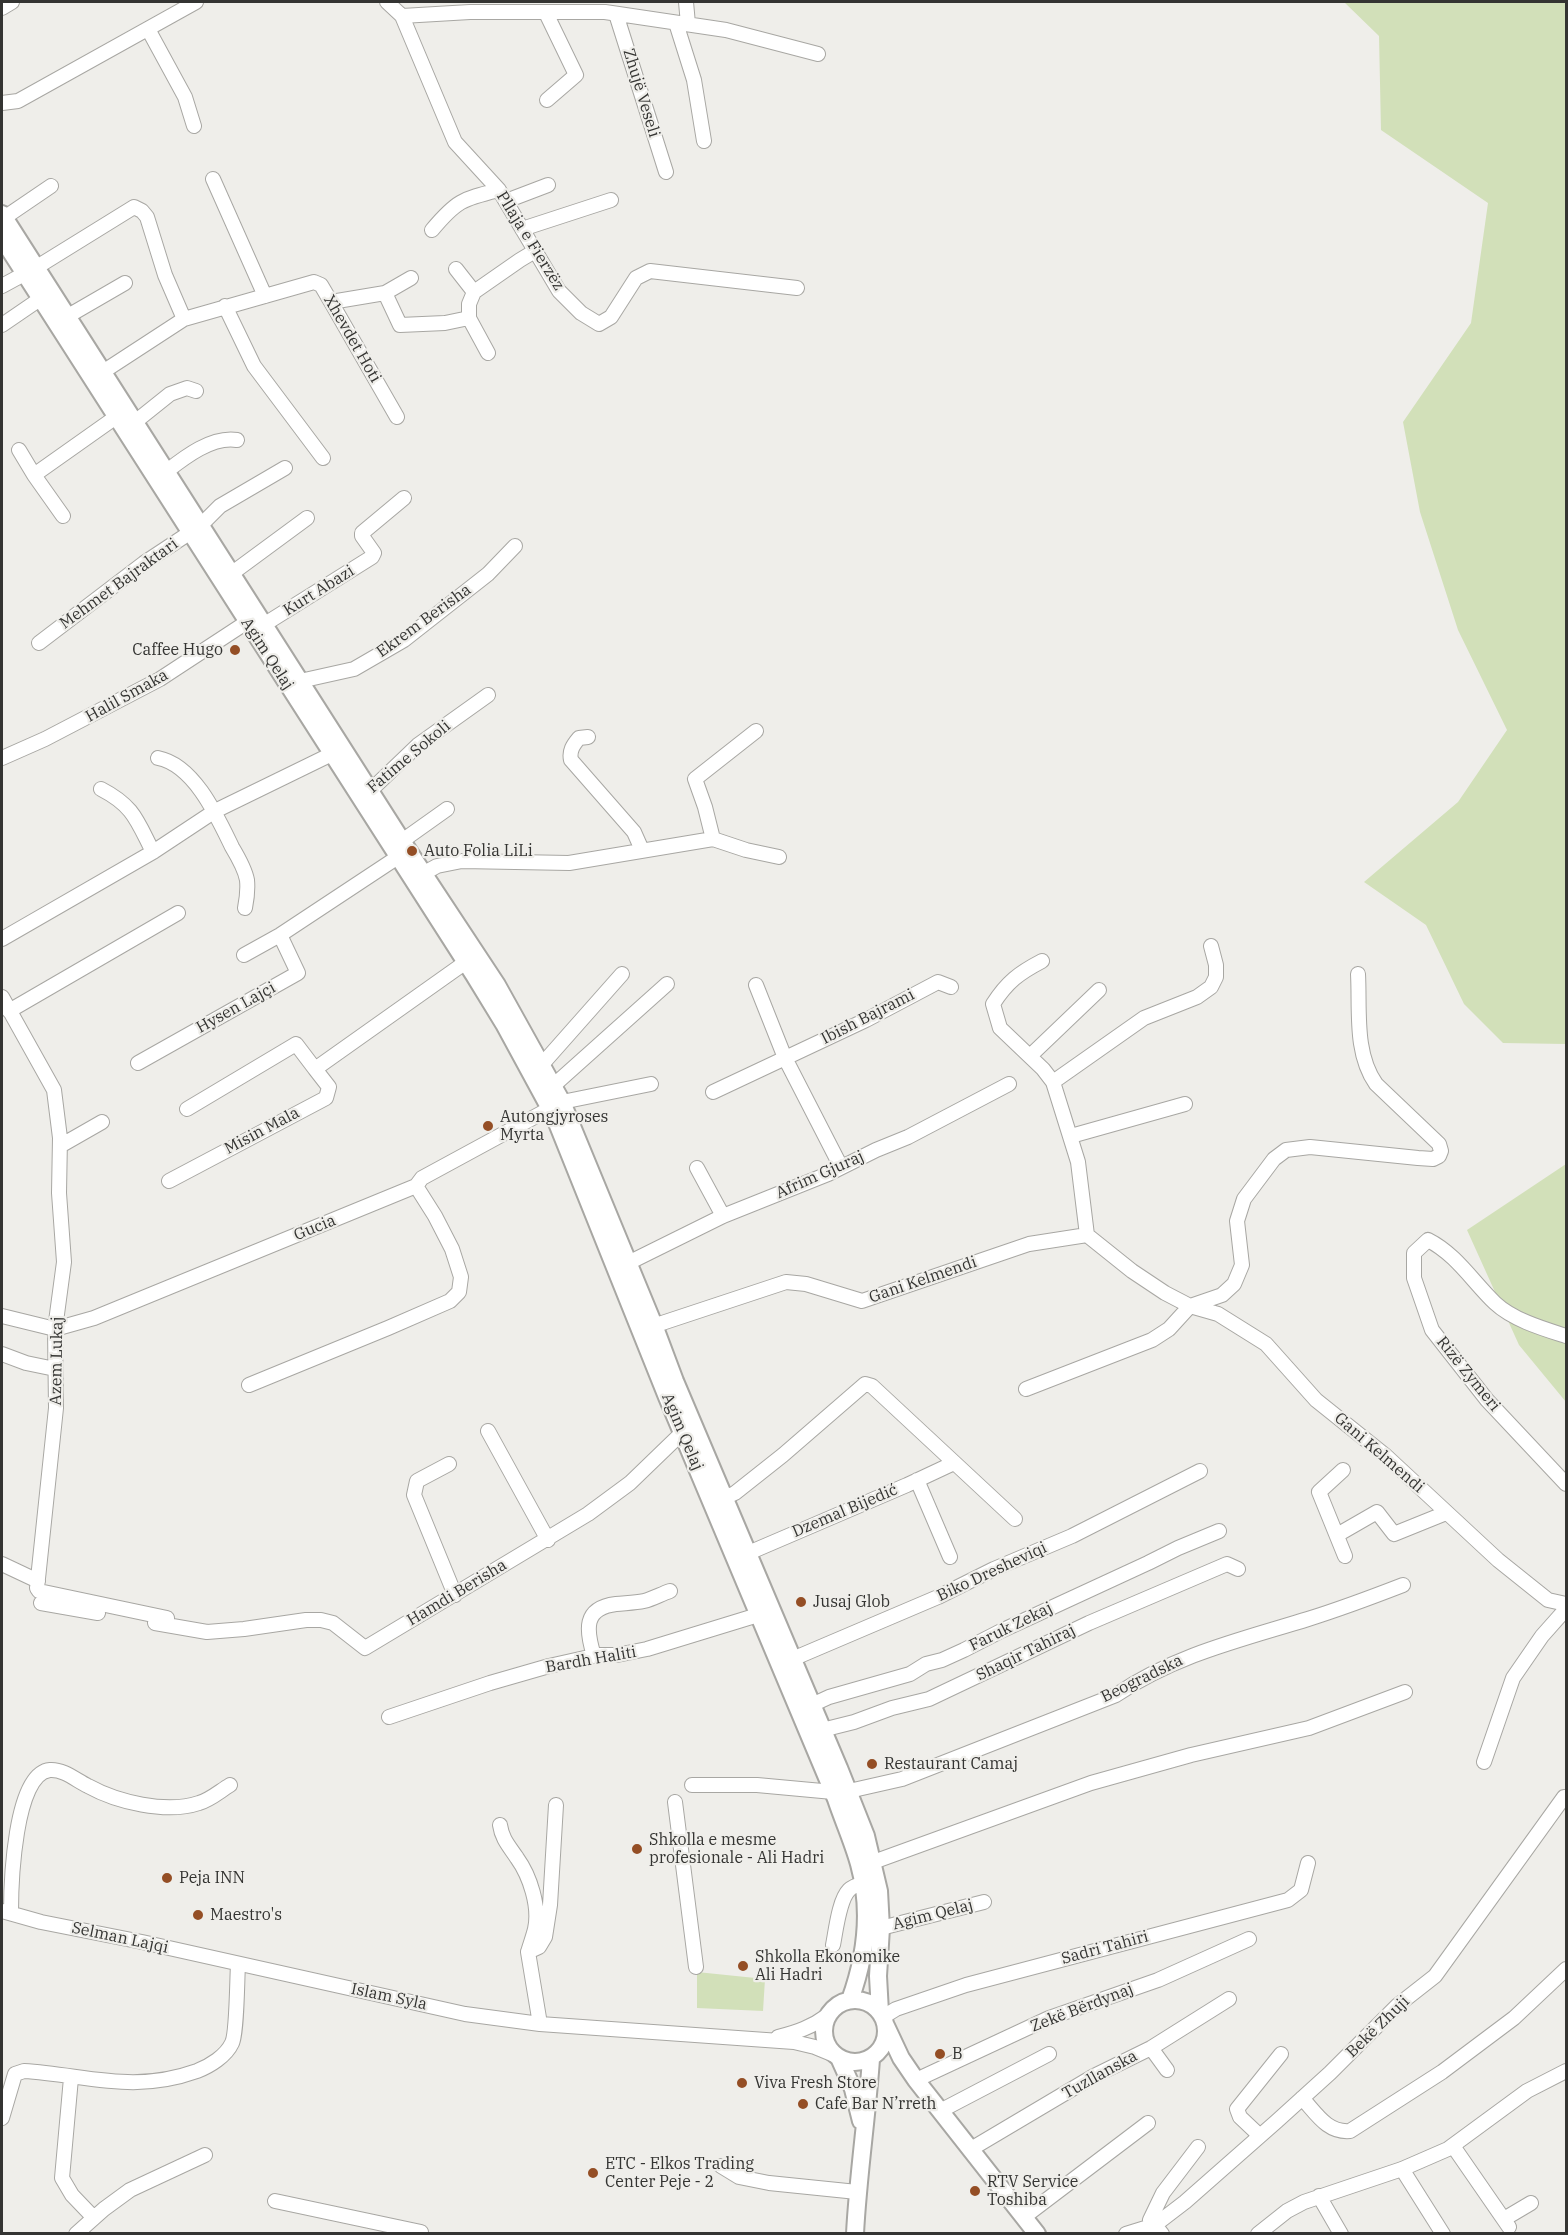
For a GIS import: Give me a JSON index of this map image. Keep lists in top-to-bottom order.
{
  "streets": {
    "main road": ["Agim Qelaj"],
    "street": [
      "Zhujë Veseli",
      "Pllaja e Fierzëz",
      "Xhevdet Hoti",
      "Mehmet Bajraktari",
      "Kurt Abazi",
      "Ekrem Berisha",
      "Halil Smaka",
      "Fatime Sokoli",
      "Hysen Lajçi",
      "Ibish Bajrami",
      "Misin Mala",
      "Afrim Gjuraj",
      "Gucia",
      "Gani Kelmendi",
      "Azem Lukaj",
      "Rizë Zymeri",
      "Dzemal Bijedić",
      "Biko Dresheviqi",
      "Hamdi Berisha",
      "Faruk Zekaj",
      "Shaqir Tahiraj",
      "Bardh Haliti",
      "Beogradska",
      "Selman Lajqi",
      "Sadri Tahiri",
      "Islam Syla",
      "Zekë Bërdynaj",
      "Bekë Zhuji",
      "Tuzllanska"
    ]
  },
  "crossings": [
    ["Xhevdet Hoti", "Agim Qelaj"],
    ["Mehmet Bajraktari", "Agim Qelaj"],
    ["Kurt Abazi", "Agim Qelaj"],
    ["Kurt Abazi", "Halil Smaka"],
    ["Ekrem Berisha", "Agim Qelaj"],
    ["Agim Qelaj", "Halil Smaka"],
    ["Agim Qelaj", "Fatime Sokoli"],
    ["Agim Qelaj", "Afrim Gjuraj"],
    ["Agim Qelaj", "Gucia"],
    ["Agim Qelaj", "Gani Kelmendi"],
    ["Agim Qelaj", "Dzemal Bijedić"],
    ["Agim Qelaj", "Biko Dresheviqi"],
    ["Agim Qelaj", "Hamdi Berisha"],
    ["Agim Qelaj", "Faruk Zekaj"],
    ["Agim Qelaj", "Shaqir Tahiraj"],
    ["Agim Qelaj", "Bardh Haliti"],
    ["Agim Qelaj", "Beogradska"],
    ["Agim Qelaj", "Sadri Tahiri"],
    ["Agim Qelaj", "Islam Syla"],
    ["Gucia", "Azem Lukaj"],
    ["Selman Lajqi", "Islam Syla"],
    ["Sadri Tahiri", "Islam Syla"]
  ],
  "places": [
    "Caffee Hugo",
    "Auto Folia LiLi",
    "Autongjyroses Myrta",
    "Jusaj Glob",
    "Restaurant Camaj",
    "Shkolla e mesme profesionale - Ali Hadri",
    "Peja INN",
    "Maestro's",
    "Shkolla Ekonomike Ali Hadri",
    "B",
    "Viva Fresh Store",
    "Cafe Bar N’rreth",
    "ETC - Elkos Trading Center Peje - 2",
    "RTV Service Toshiba"
  ]
}
